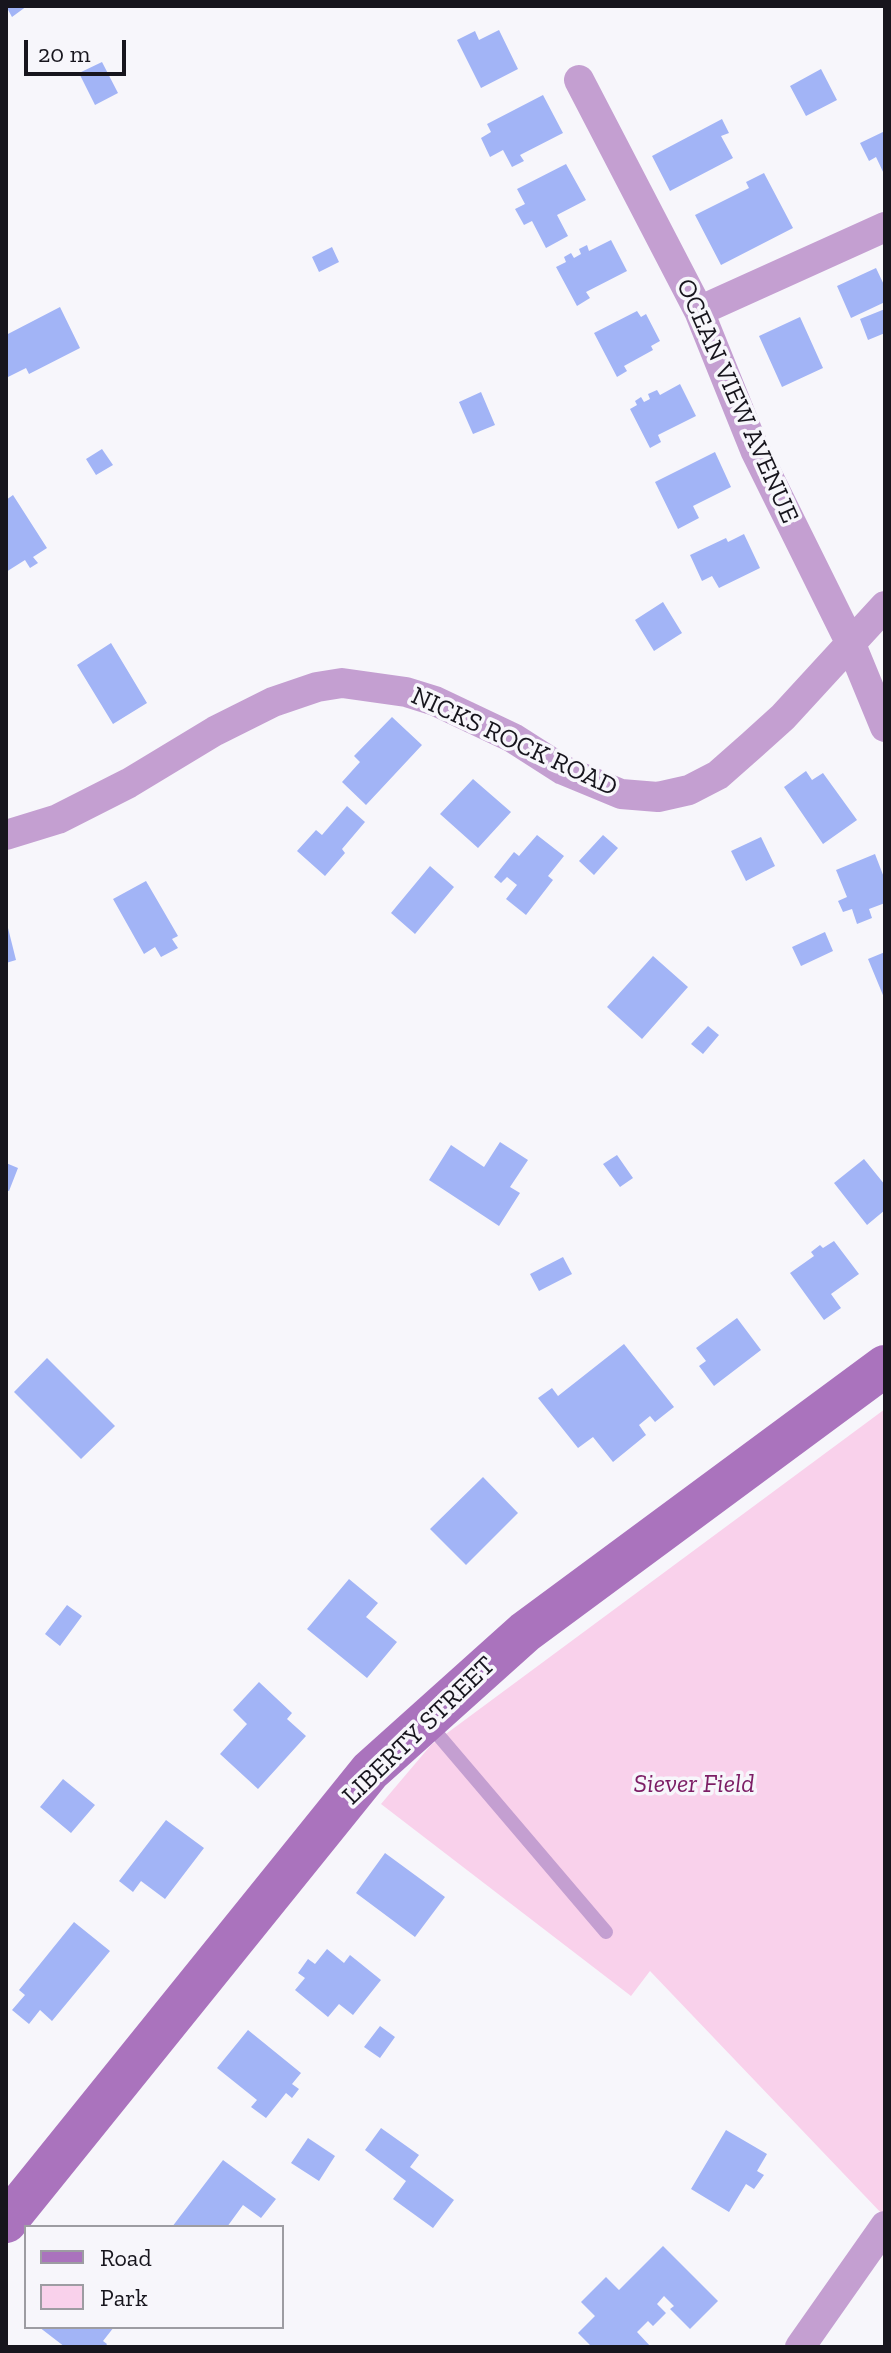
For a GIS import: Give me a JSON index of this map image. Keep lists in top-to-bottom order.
{
  "streets": {
    "street": ["OCEAN VIEW AVENUE", "NICKS ROCK ROAD", "LIBERTY STREET"]
  },
  "crossings": [
    ["OCEAN VIEW AVENUE", "NICKS ROCK ROAD"]
  ],
  "parks": ["Siever Field"],
  "legend": ["Road", "Park"],
  "scale_bar": "20 m"
}
